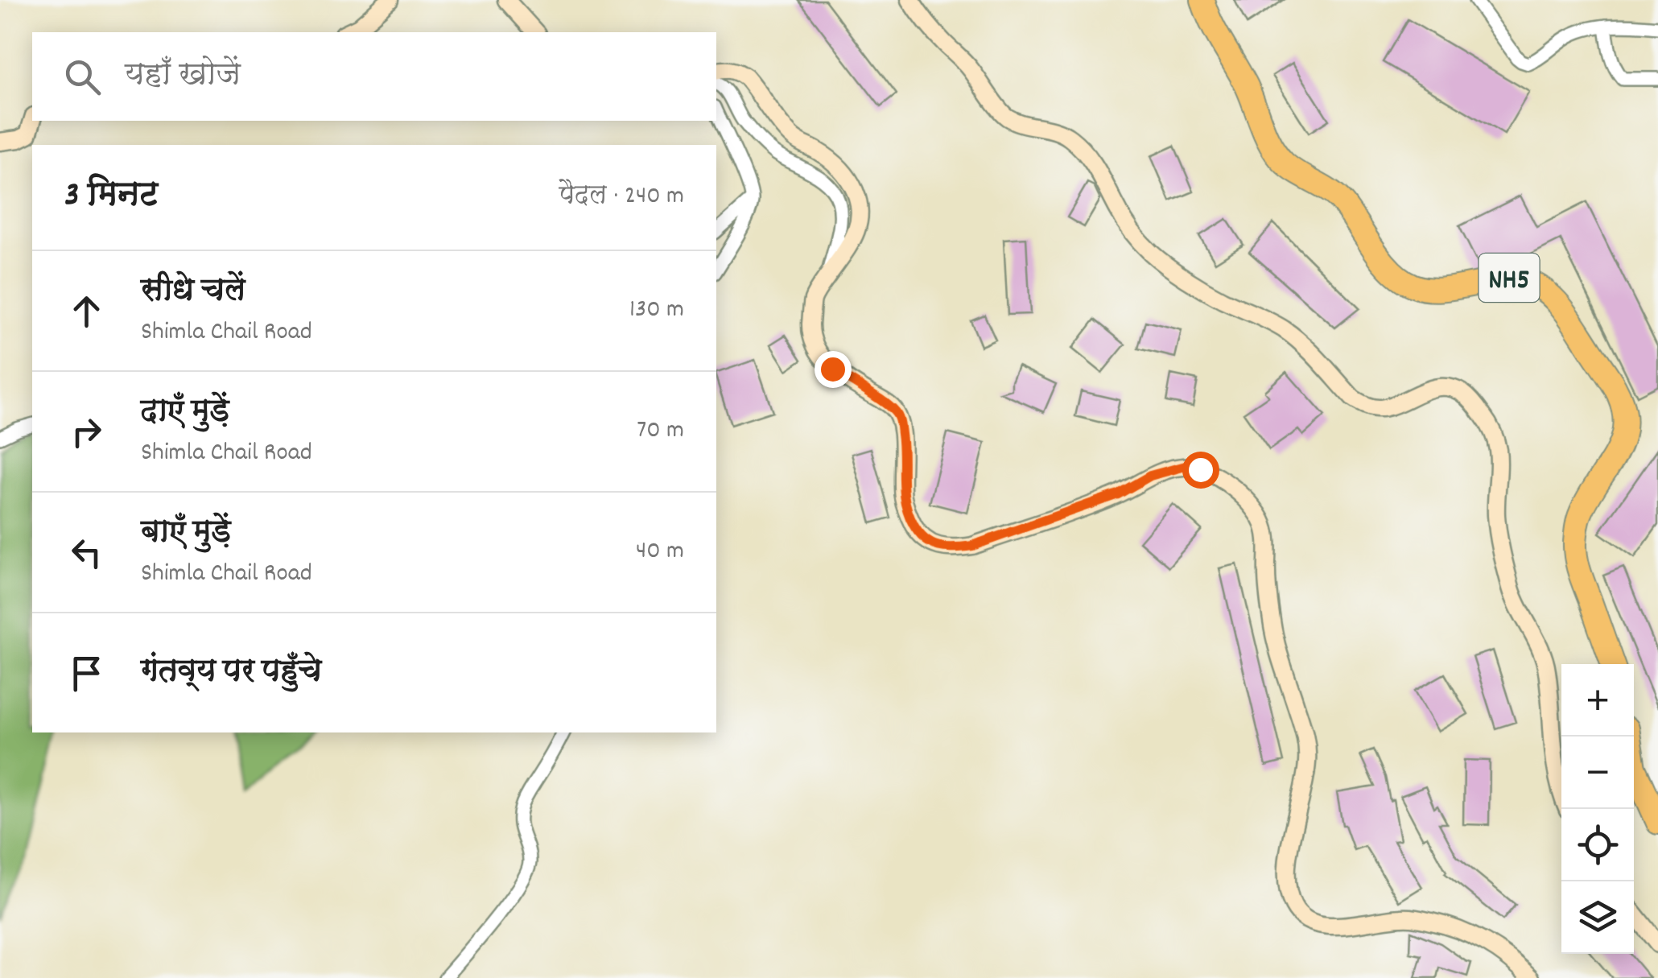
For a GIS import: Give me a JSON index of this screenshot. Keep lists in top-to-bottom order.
{
  "streets": {
    "highway": ["NH5"]
  },
  "page": {
    "search": "यहाँ खोजें",
    "heading": ["3 मिनट", "पैदल · 240 m"],
    "list": [
      ["सीधे चलें", "Shimla Chail Road", "130 m"],
      ["दाएँ मुड़ें", "Shimla Chail Road", "70 m"],
      ["बाएँ मुड़ें", "Shimla Chail Road", "40 m"],
      "गंतव्य पर पहुँचे"
    ],
    "map_buttons": ["+", "−"]
  }
}
